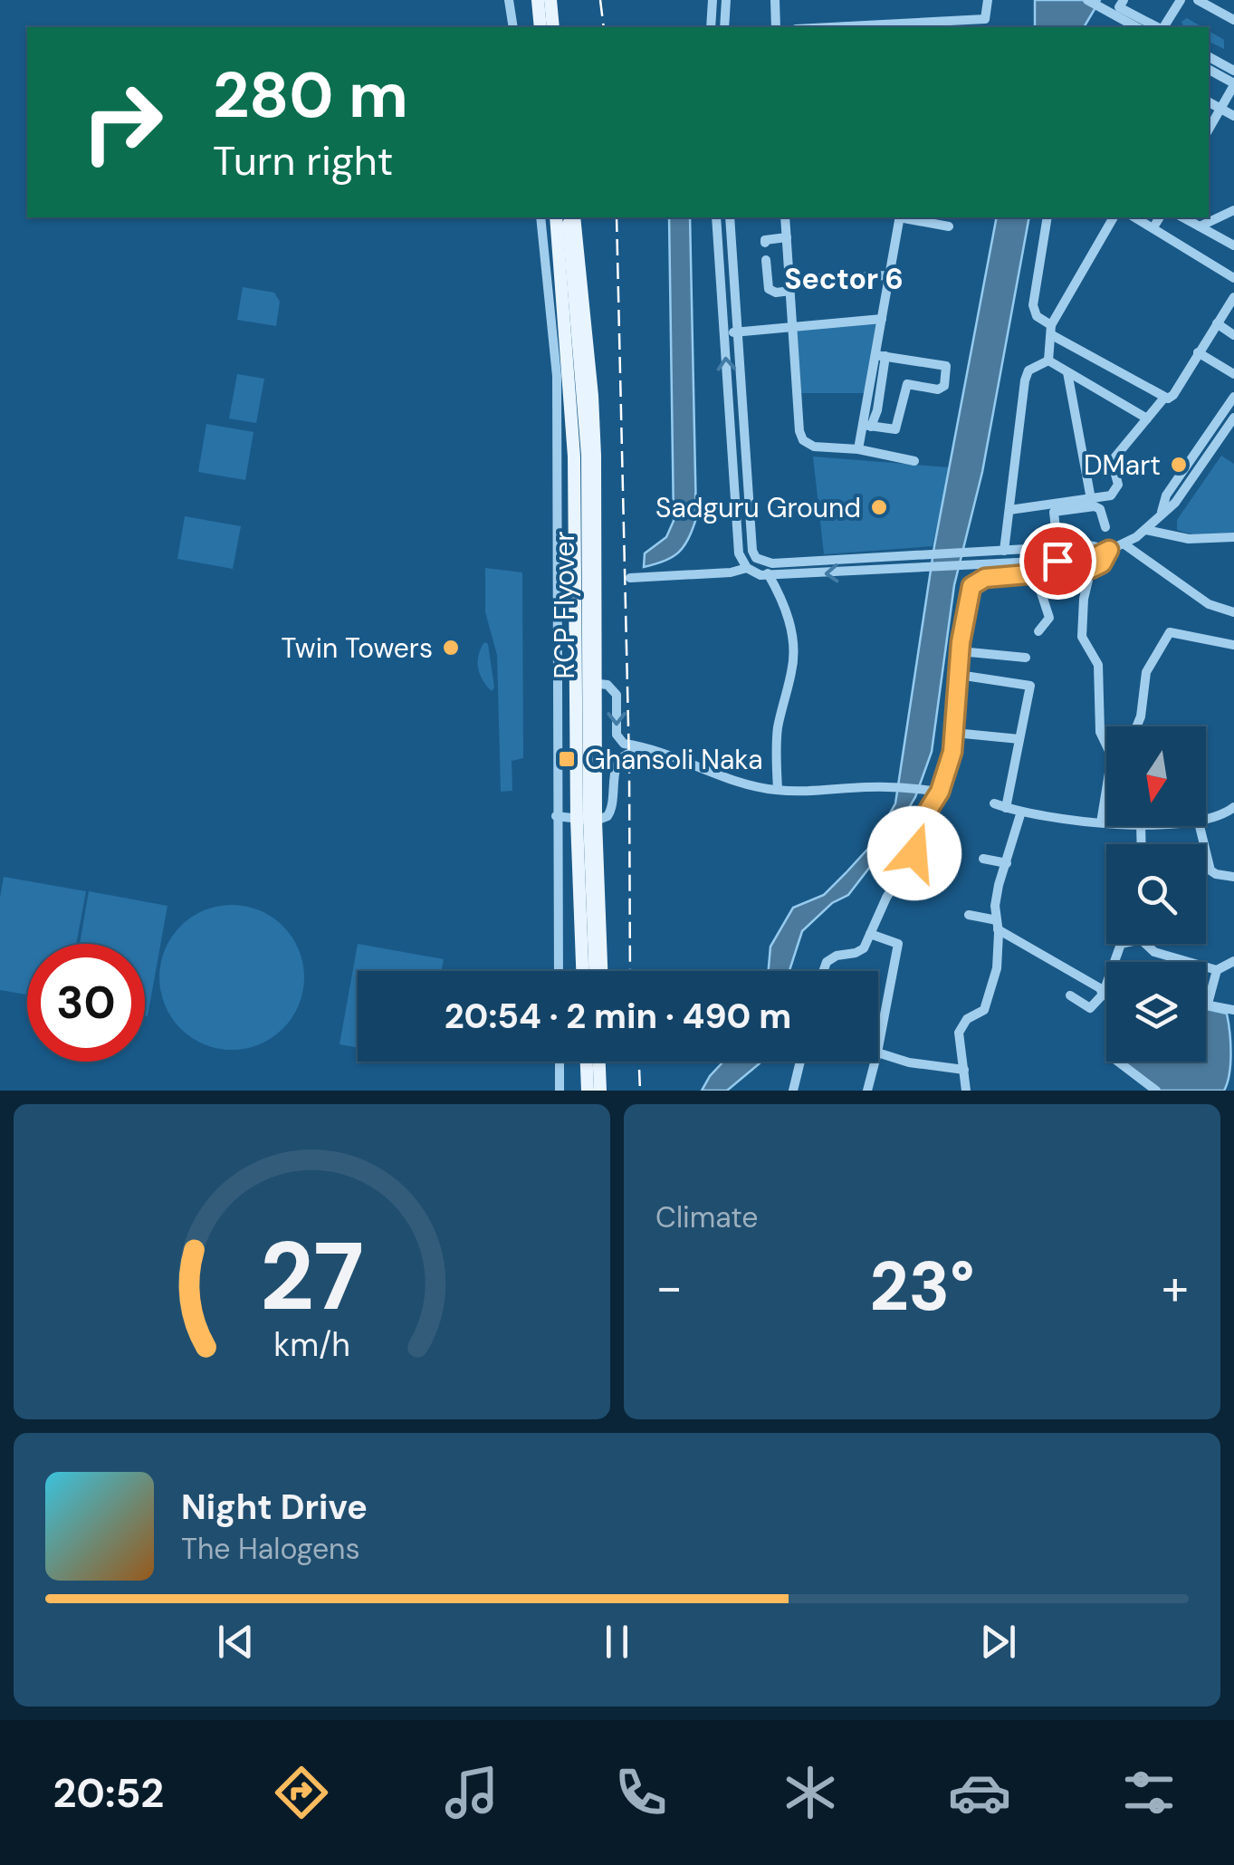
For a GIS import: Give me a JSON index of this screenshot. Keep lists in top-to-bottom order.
{
  "streets": {
    "main road": ["RCP Flyover"]
  },
  "districts": ["Sector 6"],
  "places": {
    "other": ["DMart", "Sadguru Ground", "Twin Towers"],
    "transit": ["Ghansoli Naka"]
  },
  "north": "bottom",
  "page": {
    "turn": ["280 m", "Turn right"],
    "limit": "30",
    "trip": "20:54 · 2 min · 490 m",
    "tile": "Climate",
    "heat": ["−", "23°", "+"],
    "song": ["Night Drive", "The Halogens"],
    "tabs": "20:52",
    "gauge": ["27", "km/h"]
  }
}
